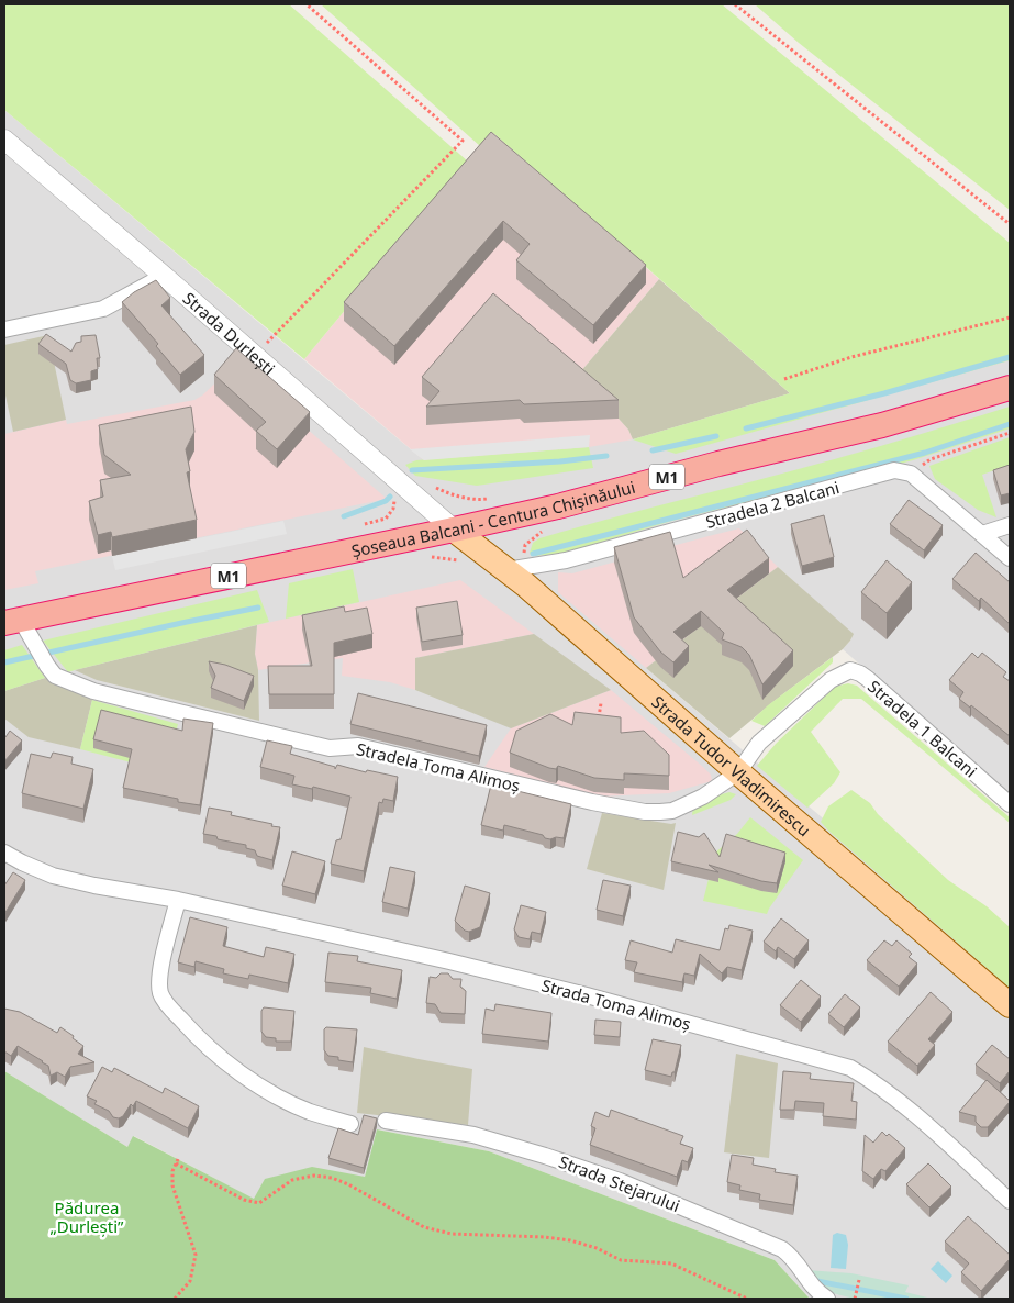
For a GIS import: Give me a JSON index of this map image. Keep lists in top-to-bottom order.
{
  "streets": {
    "highway": ["M1", "Șoseaua Balcani - Centura Chișinăului"],
    "main road": ["Strada Tudor Vladimirescu"],
    "street": [
      "Strada Durlești",
      "Stradela 2 Balcani",
      "Stradela 1 Balcani",
      "Stradela Toma Alimoș",
      "Strada Toma Alimoș",
      "Strada Stejarului"
    ]
  },
  "crossings": [
    ["Strada Durlești", "Șoseaua Balcani - Centura Chișinăului"],
    ["Strada Durlești", "Strada Tudor Vladimirescu"],
    ["Stradela 2 Balcani", "Strada Tudor Vladimirescu"],
    ["Șoseaua Balcani - Centura Chișinăului", "Stradela Toma Alimoș"],
    ["Șoseaua Balcani - Centura Chișinăului", "Strada Tudor Vladimirescu"],
    ["Stradela 1 Balcani", "Stradela Toma Alimoș"],
    ["Stradela 1 Balcani", "Strada Tudor Vladimirescu"],
    ["Stradela Toma Alimoș", "Strada Tudor Vladimirescu"]
  ],
  "parks": ["Pădurea „Durlești”"]
}
